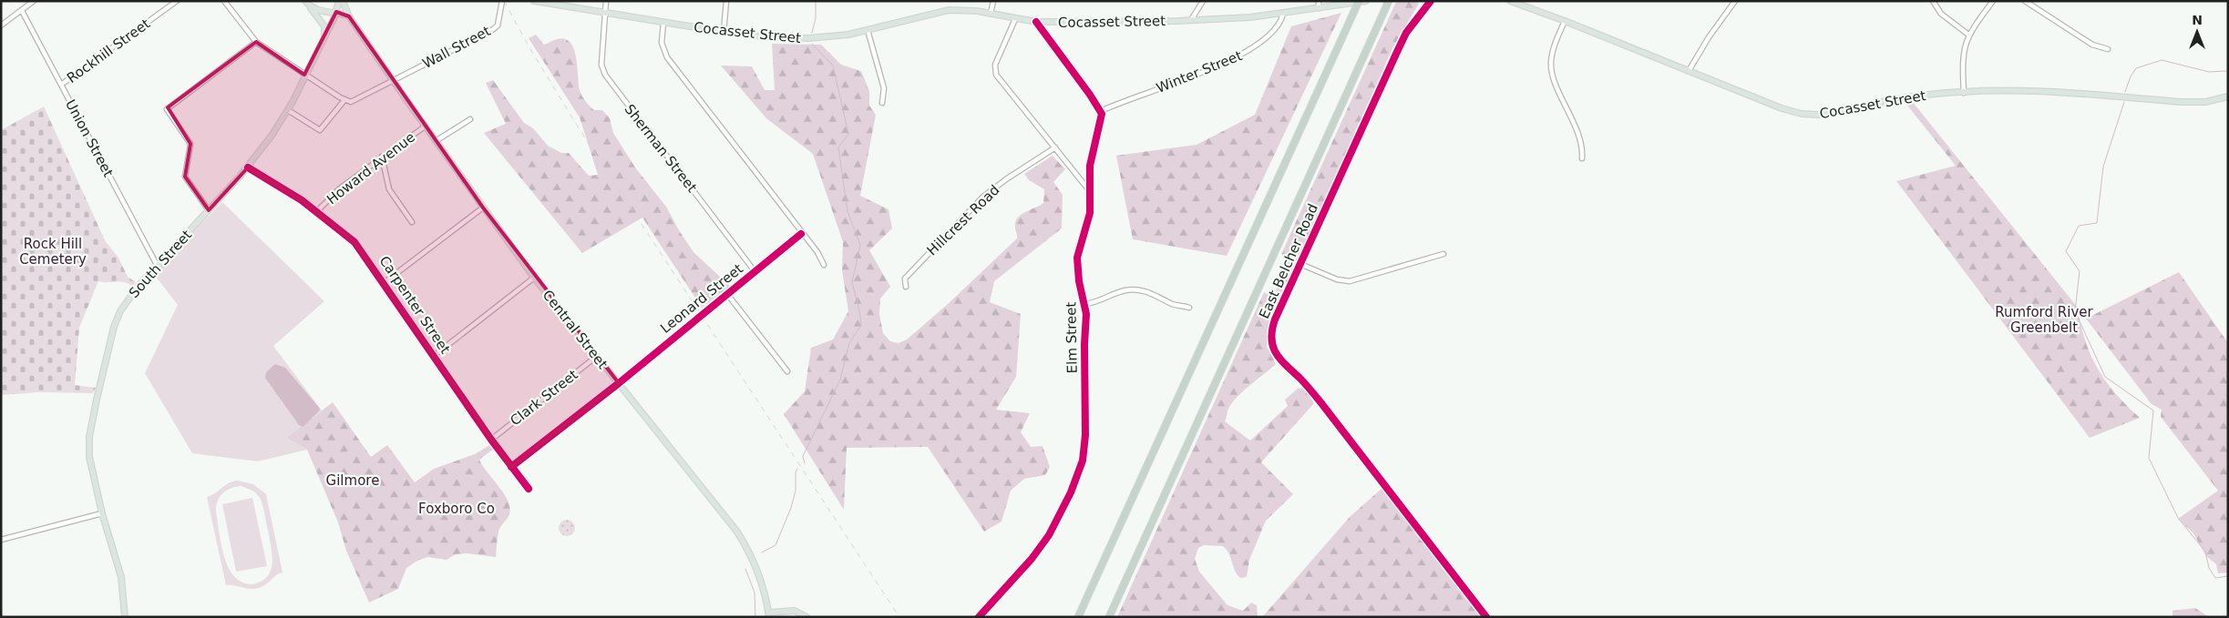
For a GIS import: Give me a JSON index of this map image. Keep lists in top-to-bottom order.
{
  "streets": {
    "main road": ["Cocasset Street", "South Street", "Central Street"],
    "street": [
      "Wall Street",
      "Rockhill Street",
      "Winter Street",
      "Union Street",
      "Sherman Street",
      "Howard Avenue",
      "Hillcrest Road",
      "East Belcher Road",
      "Leonard Street",
      "Carpenter Street",
      "Elm Street",
      "Clark Street"
    ]
  },
  "crossings": [
    ["Cocasset Street", "Winter Street"],
    ["Cocasset Street", "Sherman Street"],
    ["Wall Street", "Central Street"],
    ["Rockhill Street", "Union Street"],
    ["Winter Street", "Elm Street"],
    ["Union Street", "South Street"],
    ["Sherman Street", "Leonard Street"],
    ["Howard Avenue", "Carpenter Street"],
    ["Howard Avenue", "Central Street"],
    ["South Street", "Carpenter Street"],
    ["South Street", "Central Street"],
    ["Leonard Street", "Carpenter Street"],
    ["Leonard Street", "Central Street"],
    ["Carpenter Street", "Clark Street"],
    ["Central Street", "Clark Street"]
  ],
  "parks": [
    "Rock Hill Cemetery",
    "Rumford River Greenbelt",
    "Gilmore",
    "Foxboro Co"
  ],
  "north": "top"
}
